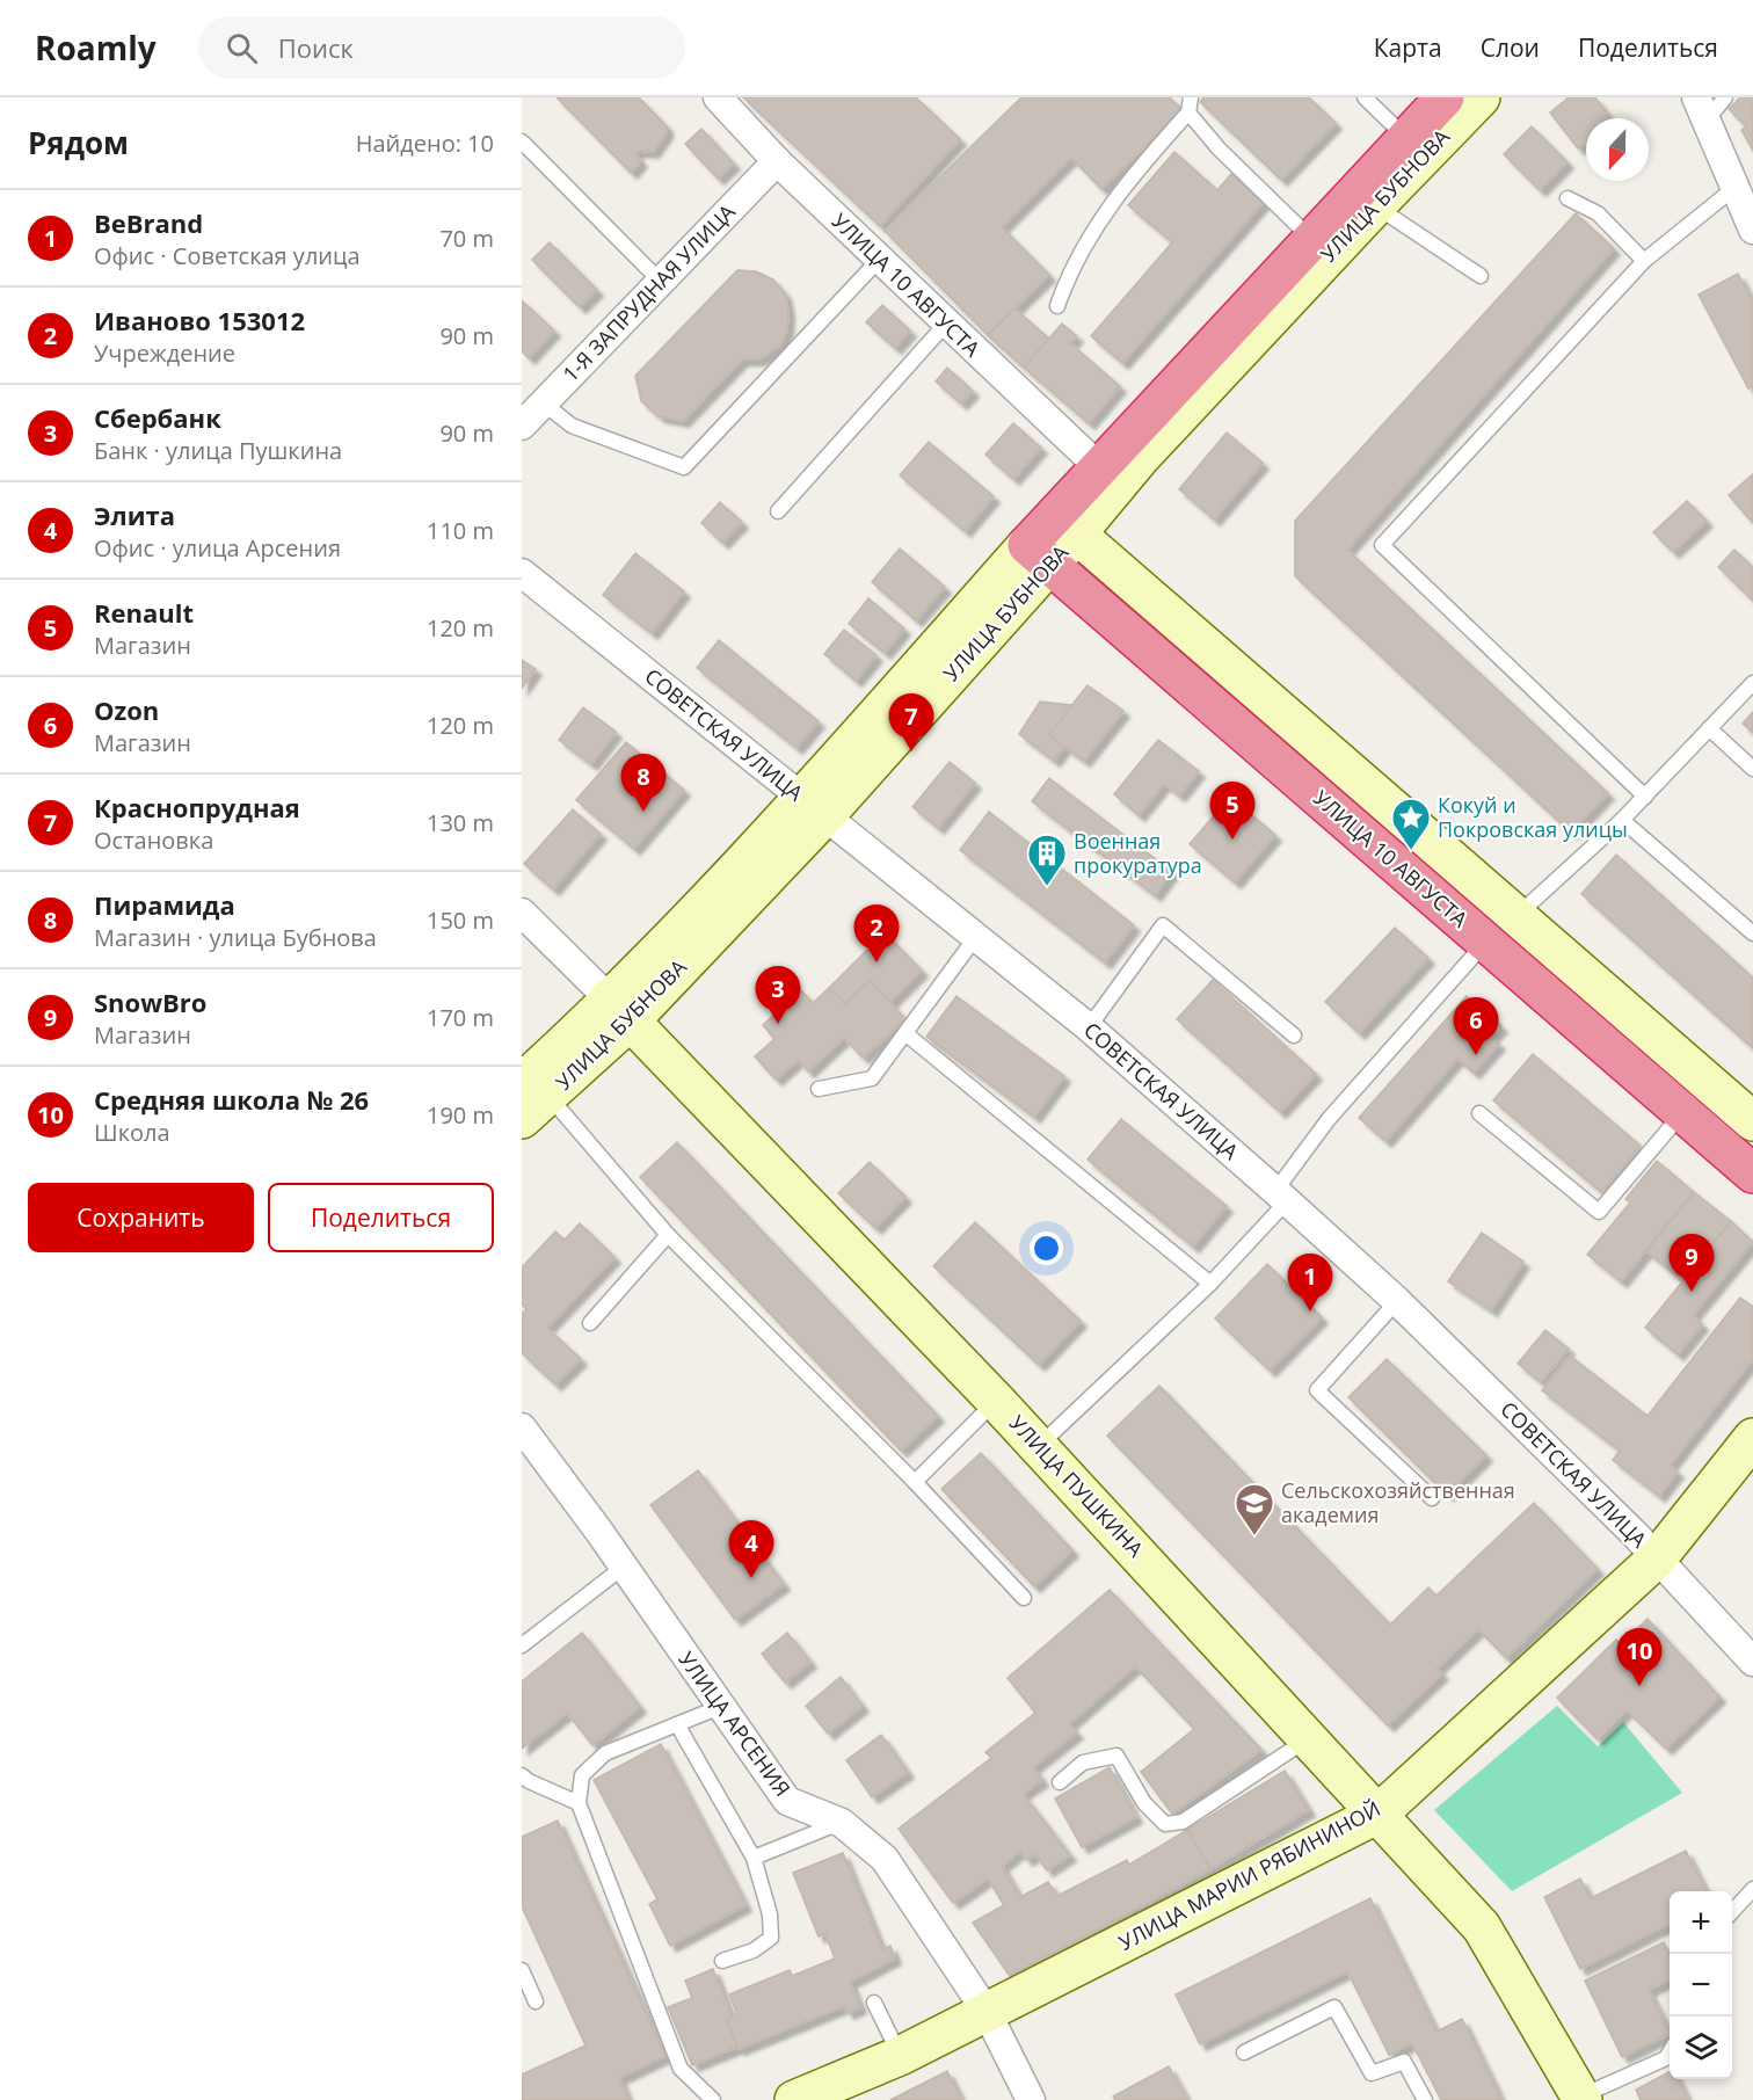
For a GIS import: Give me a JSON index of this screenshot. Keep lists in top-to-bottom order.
{
  "streets": {
    "highway": ["УЛИЦА БУБНОВА", "УЛИЦА 10 АВГУСТА"],
    "street": [
      "1-Я ЗАПРУДНАЯ УЛИЦА",
      "СОВЕТСКАЯ УЛИЦА",
      "УЛИЦА ПУШКИНА",
      "УЛИЦА АРСЕНИЯ",
      "УЛИЦА МАРИИ РЯБИНИНОЙ"
    ]
  },
  "crossings": [
    ["УЛИЦА БУБНОВА", "УЛИЦА 10 АВГУСТА"],
    ["УЛИЦА БУБНОВА", "СОВЕТСКАЯ УЛИЦА"],
    ["УЛИЦА БУБНОВА", "УЛИЦА ПУШКИНА"],
    ["УЛИЦА 10 АВГУСТА", "1-Я ЗАПРУДНАЯ УЛИЦА"],
    ["СОВЕТСКАЯ УЛИЦА", "УЛИЦА МАРИИ РЯБИНИНОЙ"],
    ["УЛИЦА ПУШКИНА", "УЛИЦА МАРИИ РЯБИНИНОЙ"],
    ["УЛИЦА АРСЕНИЯ", "УЛИЦА МАРИИ РЯБИНИНОЙ"]
  ],
  "places": {
    "place": ["Кокуй и Покровская улицы"],
    "building": ["Военная прокуратура"],
    "school or university": ["Сельскохозяйственная академия"]
  },
  "north": "bottom",
  "page": {
    "header": "Roamly",
    "search": "Поиск",
    "nav": ["Карта", "Слои", "Поделиться"],
    "heading": ["Рядом", "Найдено: 10"],
    "list": [
      {
        "mark": "1",
        "name": "BeBrand",
        "note": "Офис · Советская улица",
        "value": "70 m"
      },
      {
        "mark": "2",
        "name": "Иваново 153012",
        "note": "Учреждение",
        "value": "90 m"
      },
      {
        "mark": "3",
        "name": "Сбербанк",
        "note": "Банк · улица Пушкина",
        "value": "90 m"
      },
      {
        "mark": "4",
        "name": "Элита",
        "note": "Офис · улица Арсения",
        "value": "110 m"
      },
      {
        "mark": "5",
        "name": "Renault",
        "note": "Магазин",
        "value": "120 m"
      },
      {
        "mark": "6",
        "name": "Ozon",
        "note": "Магазин",
        "value": "120 m"
      },
      {
        "mark": "7",
        "name": "Краснопрудная",
        "note": "Остановка",
        "value": "130 m"
      },
      {
        "mark": "8",
        "name": "Пирамида",
        "note": "Магазин · улица Бубнова",
        "value": "150 m"
      },
      {
        "mark": "9",
        "name": "SnowBro",
        "note": "Магазин",
        "value": "170 m"
      },
      {
        "mark": "10",
        "name": "Средняя школа № 26",
        "note": "Школа",
        "value": "190 m"
      }
    ],
    "pins": [
      "7",
      "8",
      "5",
      "2",
      "3",
      "6",
      "9",
      "1",
      "4",
      "10"
    ],
    "buttons": ["Сохранить", "Поделиться"],
    "map_buttons": ["+", "−"]
  }
}
